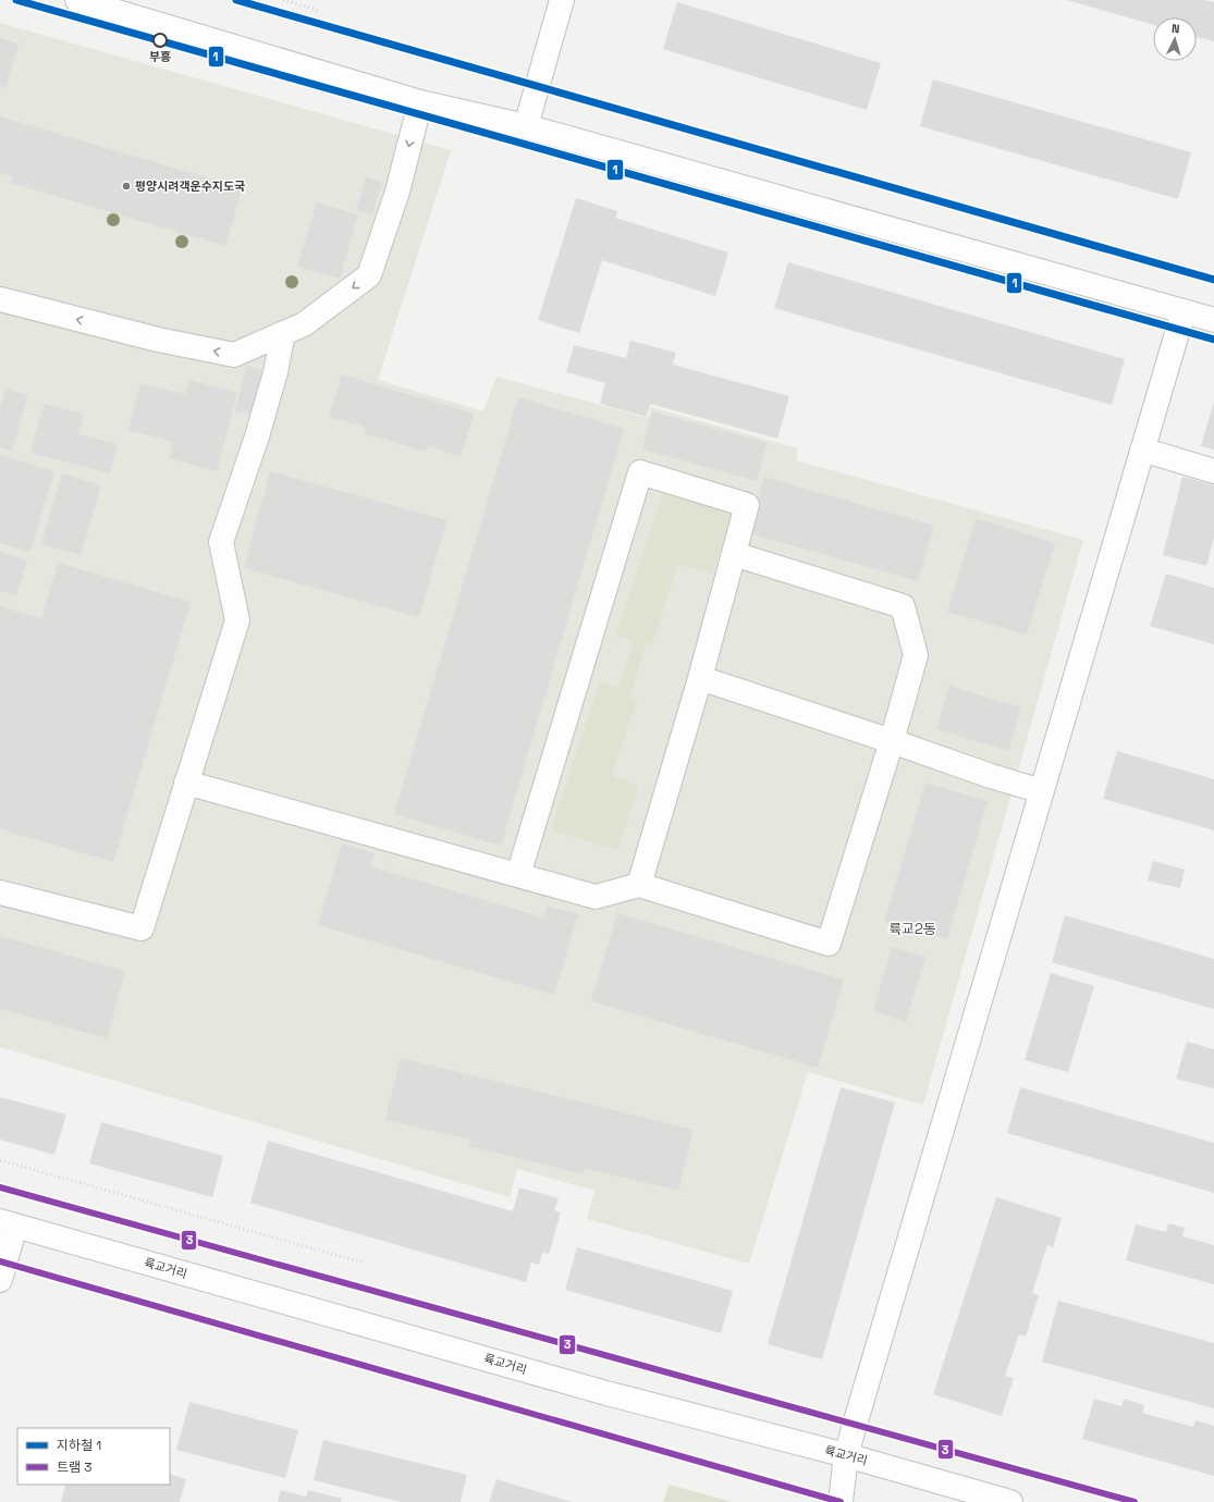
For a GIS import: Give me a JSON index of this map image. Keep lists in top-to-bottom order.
{
  "streets": {
    "street": ["륙교거리"]
  },
  "districts": ["륙교2동"],
  "places": ["부흥", "평양시려객운수지도국"],
  "lines": ["metro line 1", "tram line 3"],
  "legend": ["지하철 1", "트램 3"],
  "north": "top"
}
